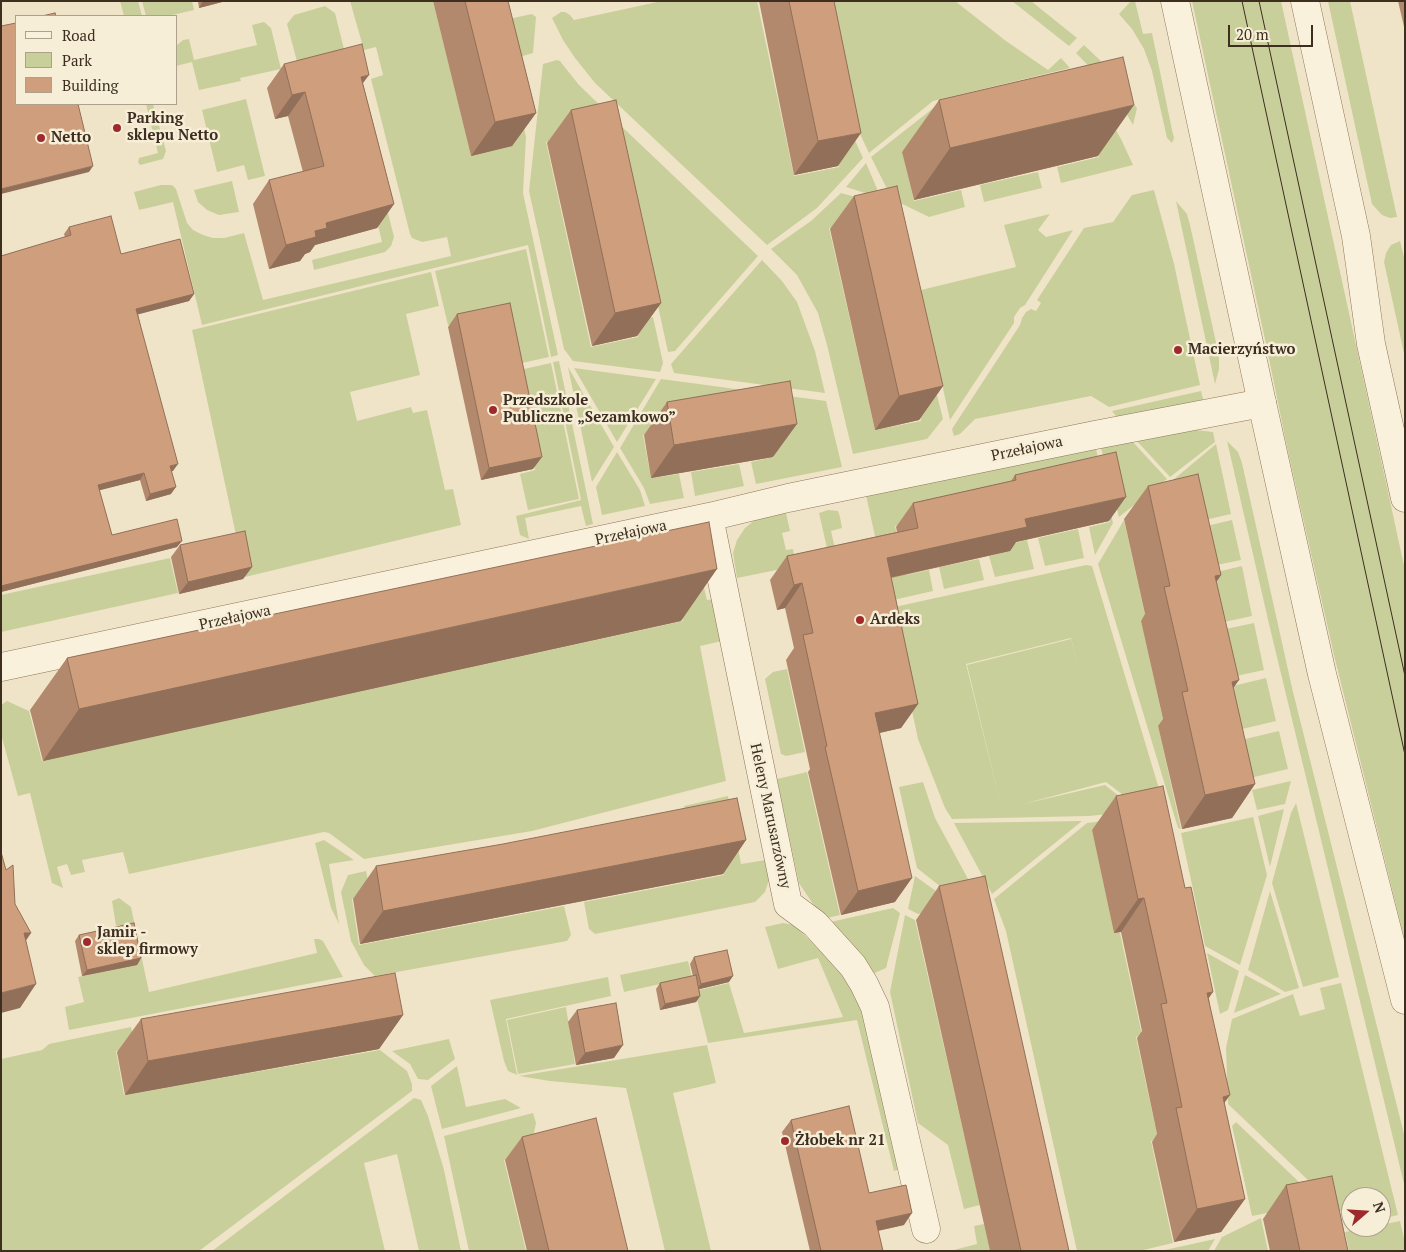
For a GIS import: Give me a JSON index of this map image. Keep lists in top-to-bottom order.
{
  "streets": {
    "street": ["Przełajowa", "Heleny Marusarzówny"]
  },
  "crossings": [
    ["Przełajowa", "Heleny Marusarzówny"]
  ],
  "places": [
    "Parking sklepu Netto",
    "Netto",
    "Macierzyństwo",
    "Przedszkole Publiczne „Sezamkowo”",
    "Ardeks",
    "Jamir - sklep firmowy",
    "Żłobek nr 21"
  ],
  "legend": ["Road", "Park", "Building"],
  "scale_bar": "20 m",
  "north": "right"
}
